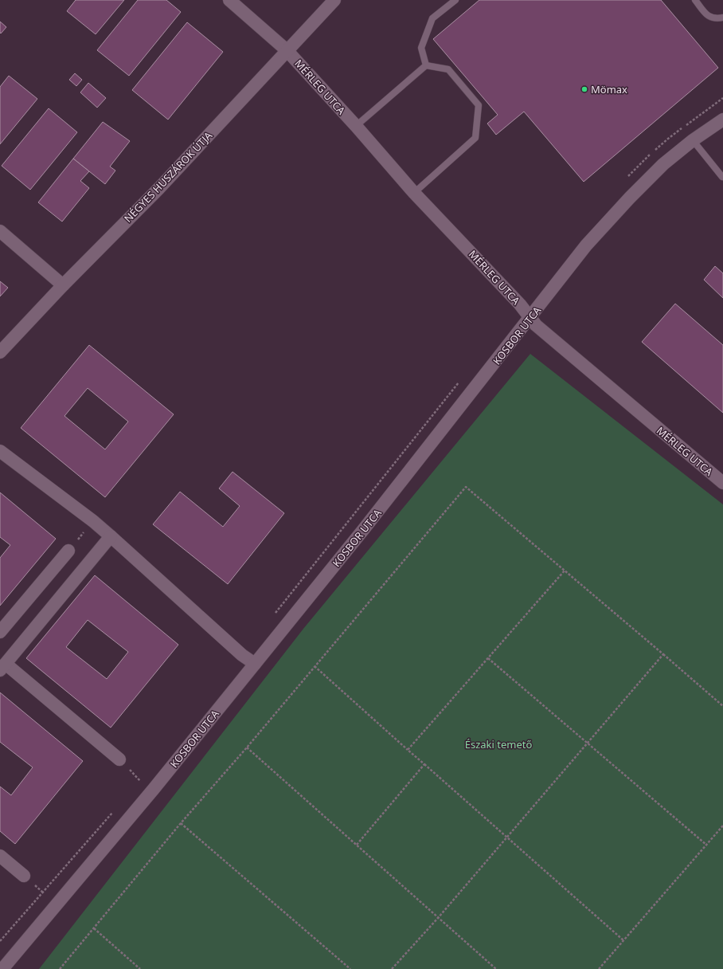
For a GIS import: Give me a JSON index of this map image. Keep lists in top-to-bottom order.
{
  "streets": {
    "street": ["MÉRLEG UTCA", "NÉGYES HUSZÁROK ÚTJA", "KOSBOR UTCA"]
  },
  "crossings": [
    ["MÉRLEG UTCA", "NÉGYES HUSZÁROK ÚTJA"],
    ["MÉRLEG UTCA", "KOSBOR UTCA"]
  ],
  "parks": ["Északi temető"],
  "places": ["Mömax"]
}
